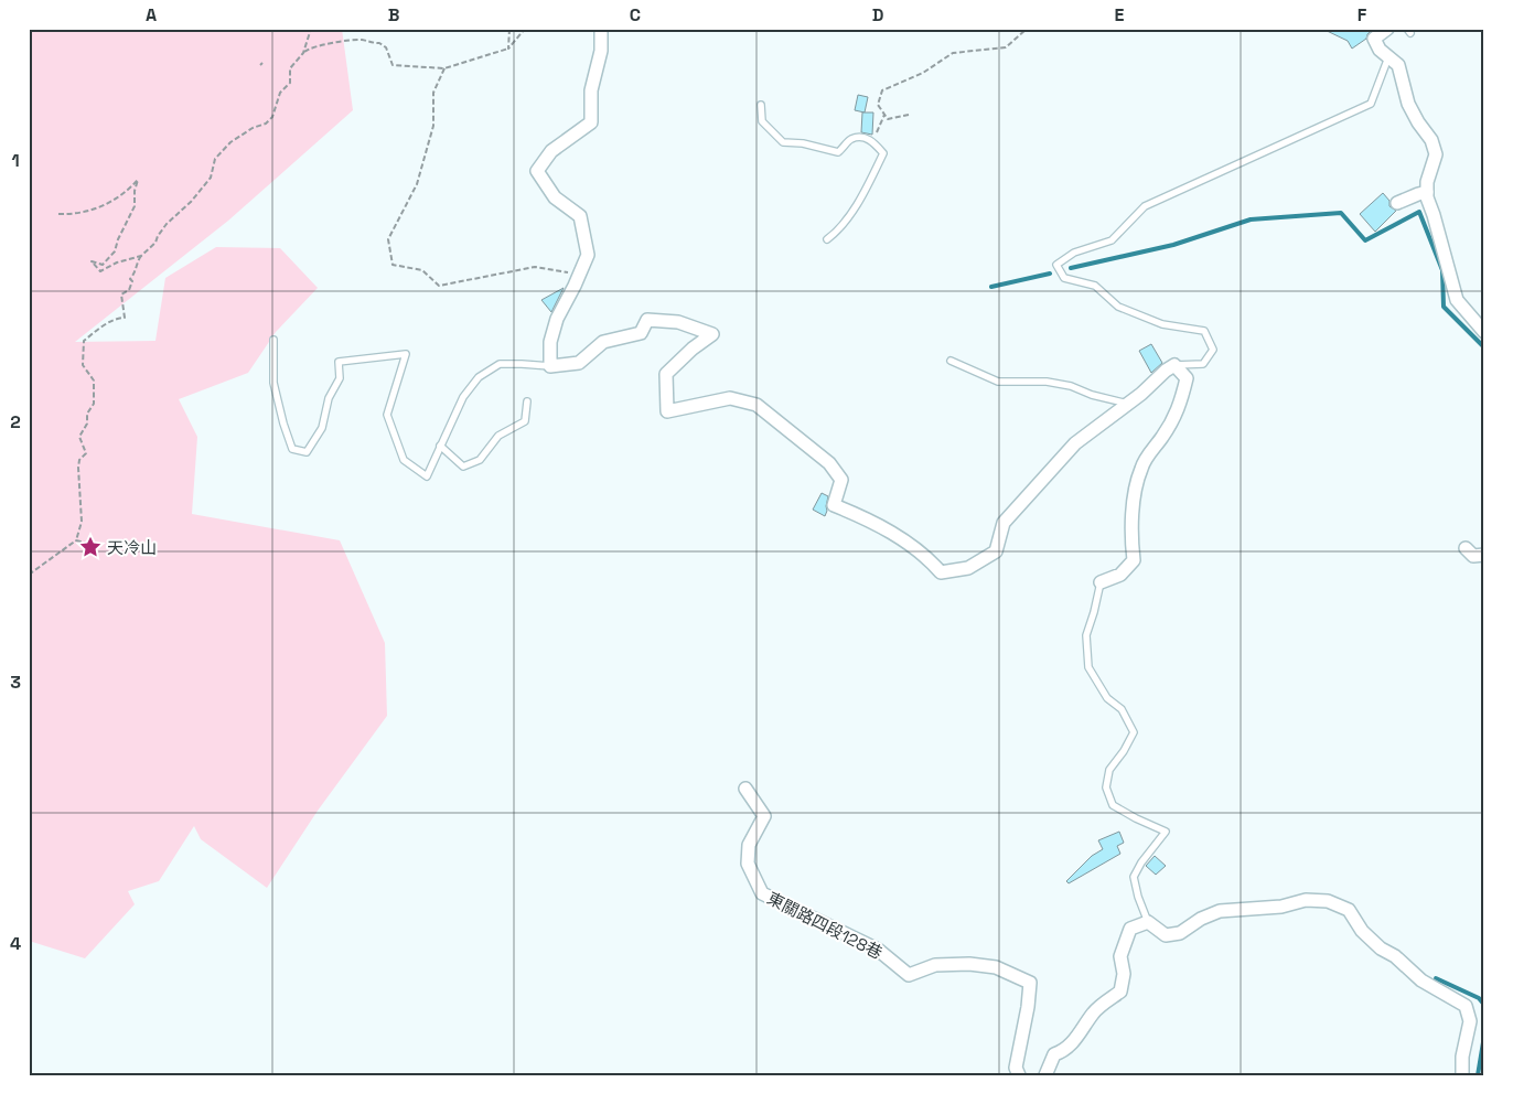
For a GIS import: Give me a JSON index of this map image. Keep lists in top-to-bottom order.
{
  "streets": {
    "street": ["東關路四段128巷"]
  },
  "places": {
    "place": ["天冷山"]
  },
  "grid": {
    "columns": [
      "A",
      "B",
      "C",
      "D",
      "E",
      "F"
    ],
    "rows": [
      "1",
      "2",
      "3",
      "4"
    ]
  }
}
